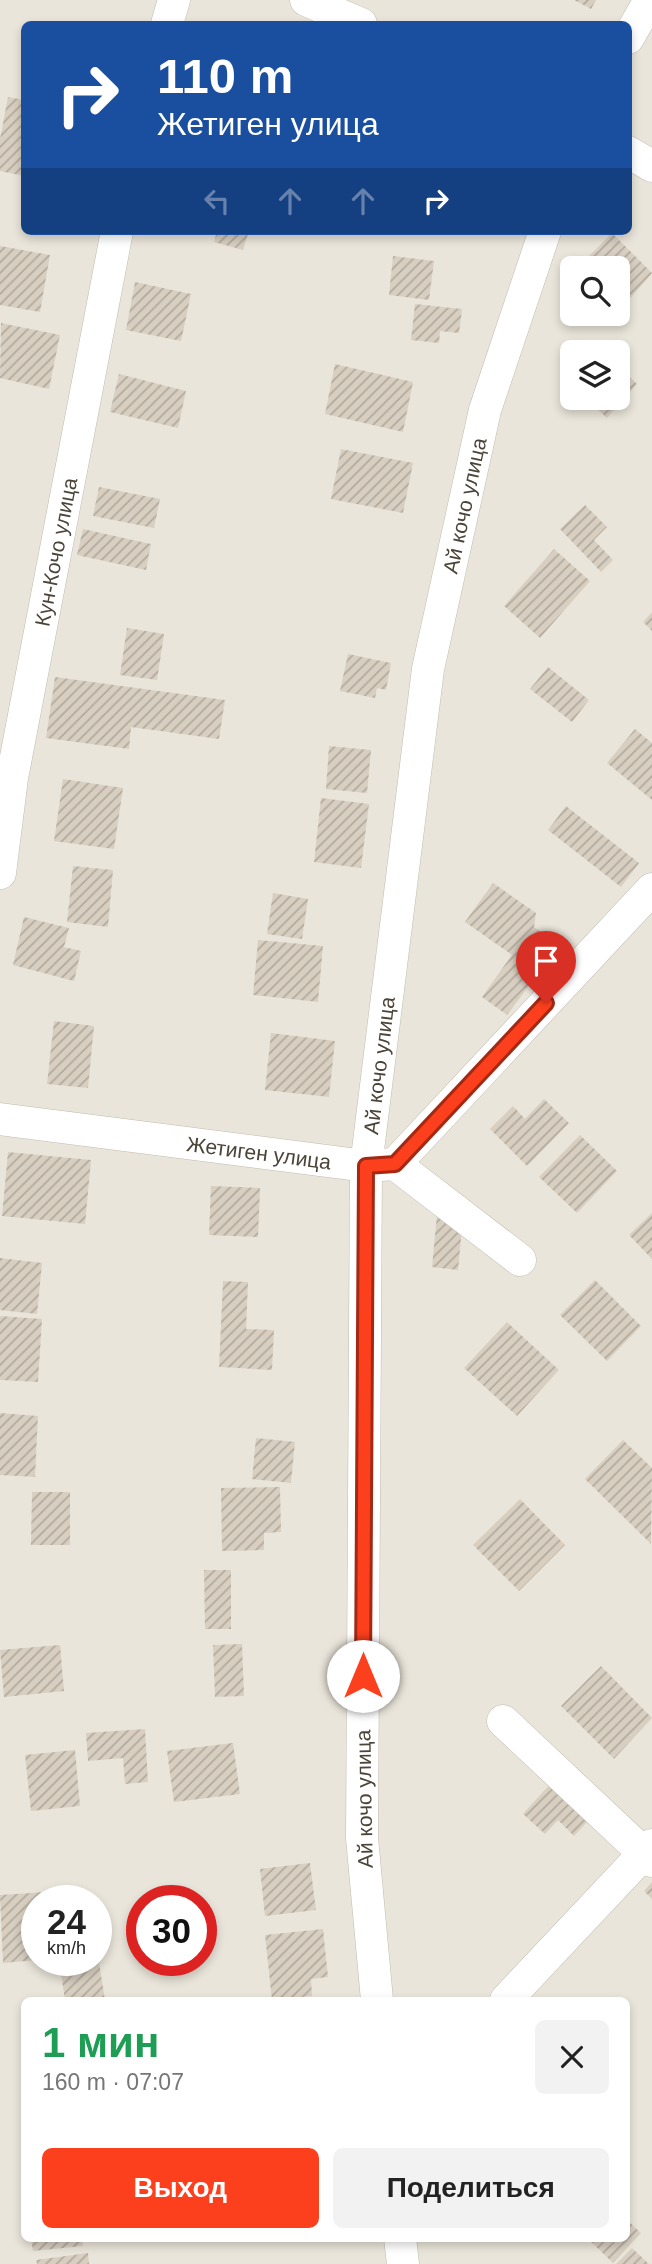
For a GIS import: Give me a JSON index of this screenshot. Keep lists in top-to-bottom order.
{
  "streets": {
    "street": ["Ай кочо улица", "Кун-Кочо улица", "Жетиген улица"]
  },
  "crossings": [
    ["Ай кочо улица", "Жетиген улица"]
  ],
  "page": {
    "turn": ["110 m", "Жетиген улица"],
    "speed": "24 km/h",
    "limit": "30",
    "heading": ["1 мин", "160 m · 07:07"],
    "buttons": ["Выход", "Поделиться"]
  }
}
